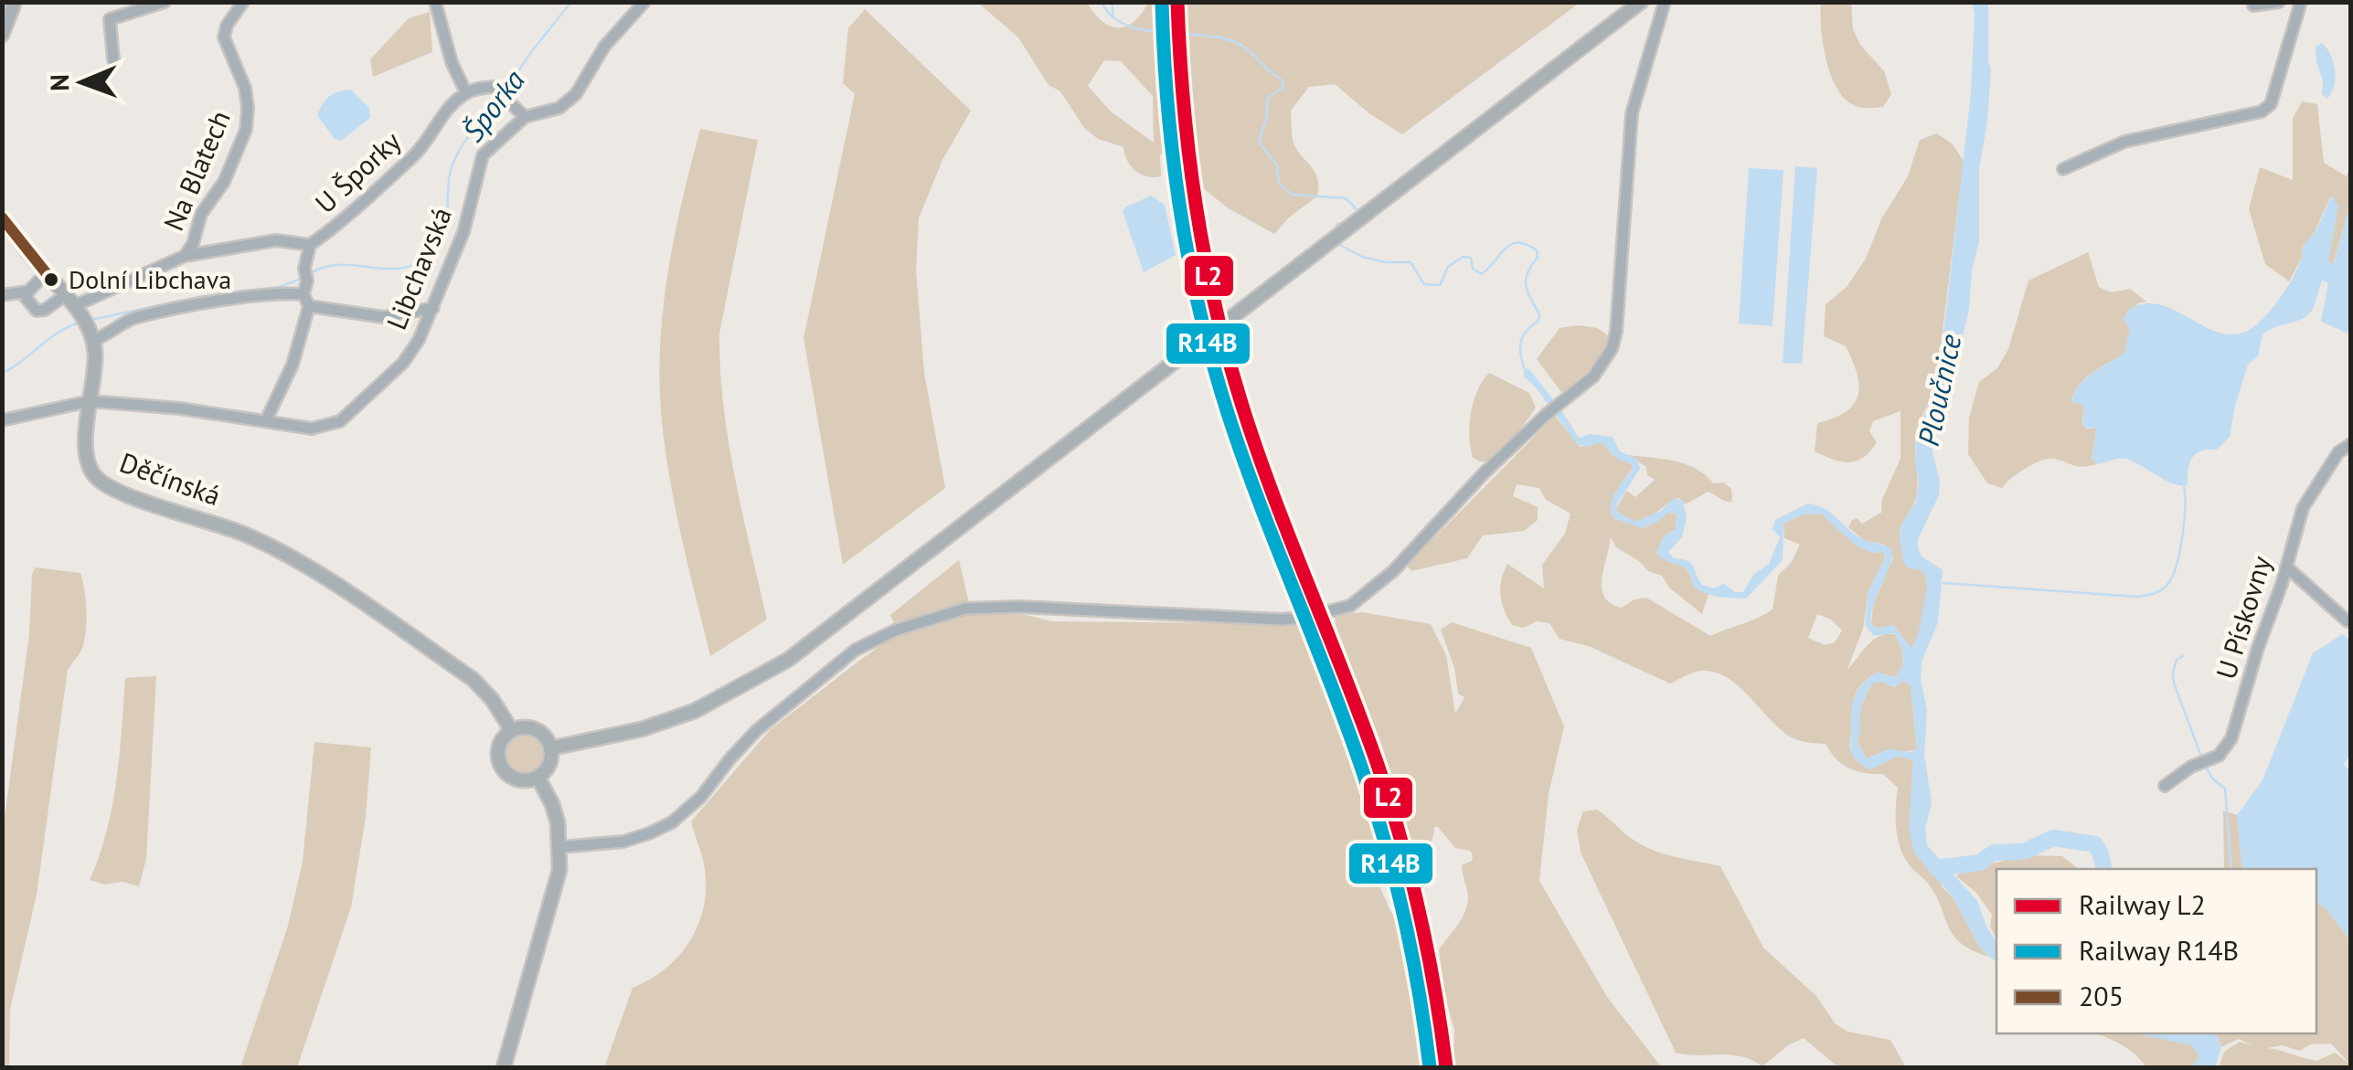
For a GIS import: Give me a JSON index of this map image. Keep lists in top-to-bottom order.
{
  "streets": {
    "main road": ["Děčínská"],
    "street": [
      "Na Blatech",
      "U Šporky",
      "Libchavská",
      "U Pískovny"
    ]
  },
  "crossings": [
    ["Na Blatech", "U Šporky"],
    ["Libchavská", "Děčínská"]
  ],
  "water": ["Šporka", "Ploučnice"],
  "places": ["Dolní Libchava"],
  "lines": ["rail line L2", "rail line R14B", "transit line 205"],
  "legend": ["Railway L2", "Railway R14B", "205"],
  "north": "left"
}
